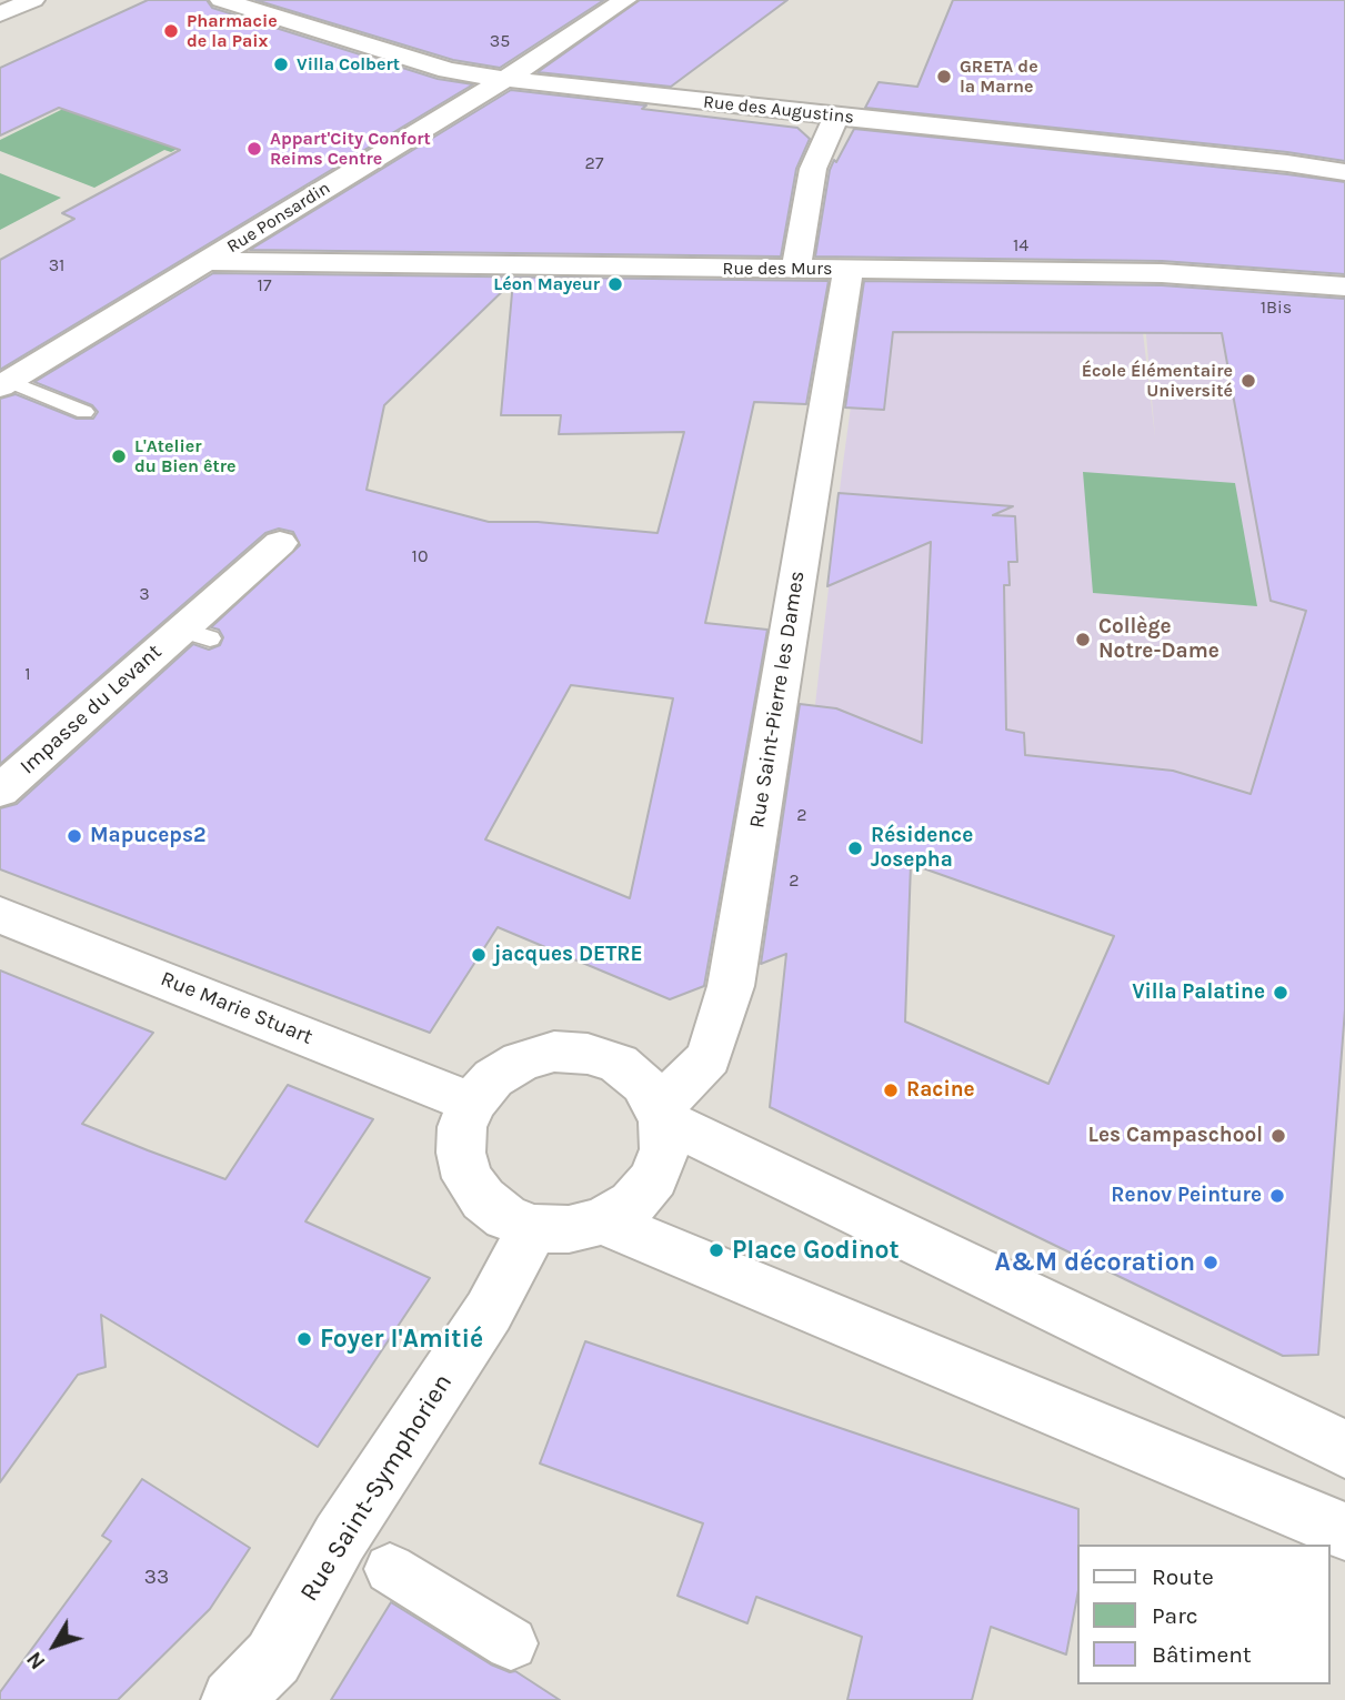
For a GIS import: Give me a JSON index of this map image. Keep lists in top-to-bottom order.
{
  "streets": {
    "street": [
      "Rue des Augustins",
      "Rue Ponsardin",
      "Rue des Murs",
      "Rue Saint-Pierre les Dames",
      "Impasse du Levant",
      "Rue Marie Stuart",
      "Rue Saint-Symphorien"
    ]
  },
  "crossings": [
    ["Rue des Augustins", "Rue Ponsardin"],
    ["Rue Ponsardin", "Rue des Murs"],
    ["Rue des Murs", "Rue Saint-Pierre les Dames"],
    ["Rue Saint-Pierre les Dames", "Rue Marie Stuart"],
    ["Rue Saint-Pierre les Dames", "Rue Saint-Symphorien"],
    ["Rue Marie Stuart", "Rue Saint-Symphorien"]
  ],
  "places": [
    "Pharmacie de la Paix",
    "Villa Colbert",
    "GRETA de la Marne",
    "Appart'City Confort Reims Centre",
    "Léon Mayeur",
    "École Élémentaire Université",
    "L'Atelier du Bien être",
    "Collège Notre-Dame",
    "Mapuceps2",
    "Résidence Josepha",
    "jacques DETRE",
    "Villa Palatine",
    "Racine",
    "Les Campaschool",
    "Renov Peinture",
    "Place Godinot",
    "A&M décoration",
    "Foyer l'Amitié"
  ],
  "house_numbers": [
    "35",
    "27",
    "14",
    "31",
    "17",
    "1Bis",
    "10",
    "3",
    "1",
    "2",
    "2",
    "33"
  ],
  "legend": ["Route", "Parc", "Bâtiment"],
  "north": "bottom left"
}
